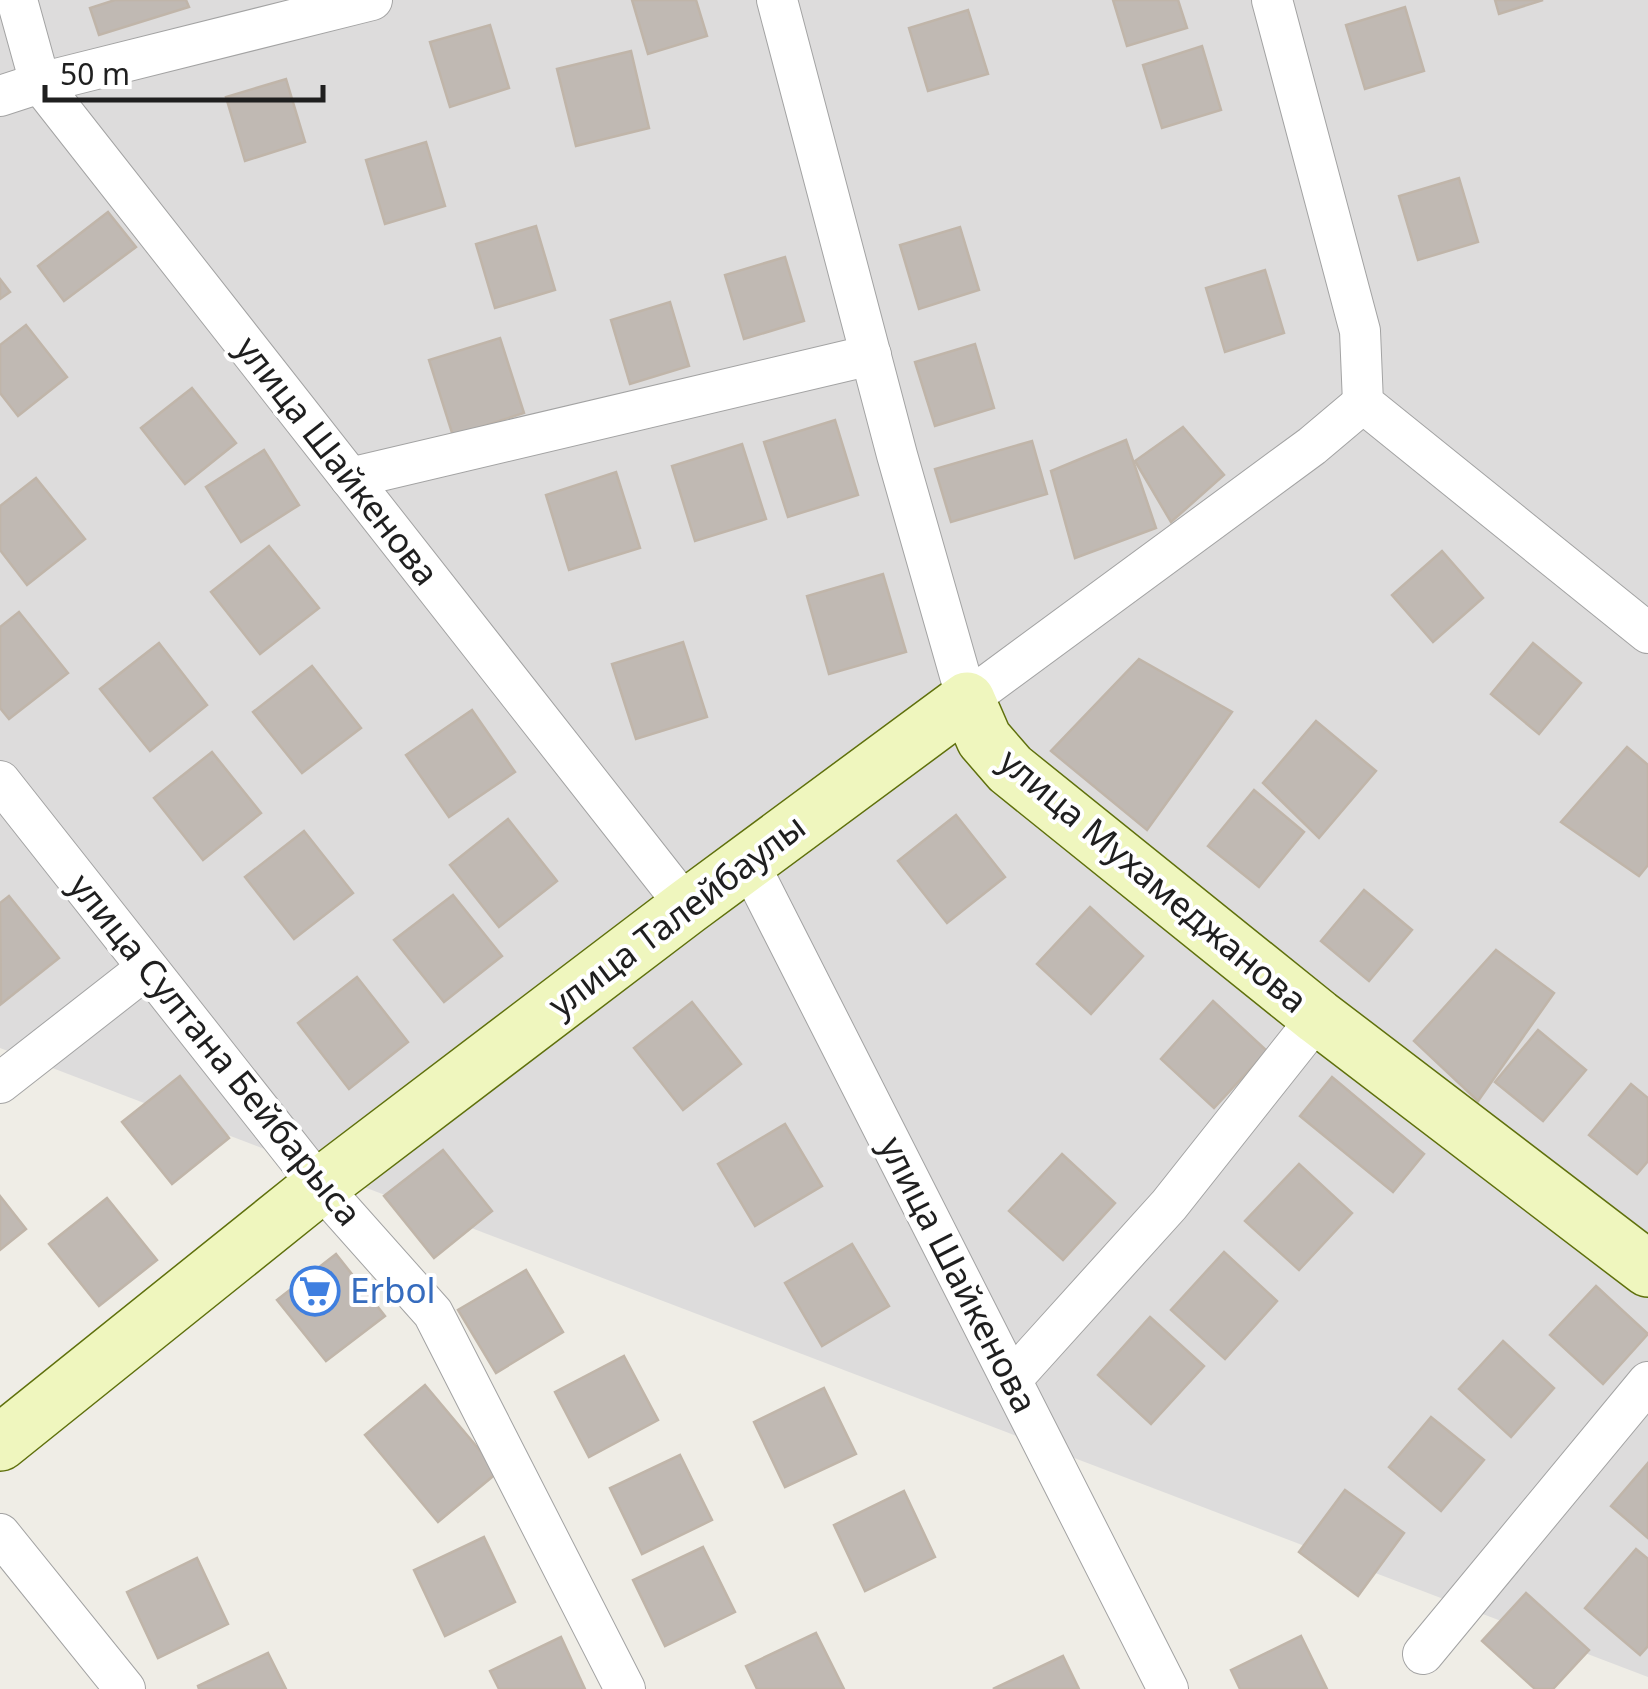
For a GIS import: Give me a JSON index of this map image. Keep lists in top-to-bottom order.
{
  "streets": {
    "street": [
      "улица Шайкенова",
      "улица Мухамеджанова",
      "улица Талейбаулы",
      "улица Султана Бейбарыса"
    ]
  },
  "crossings": [
    ["улица Шайкенова", "улица Талейбаулы"],
    ["улица Мухамеджанова", "улица Талейбаулы"],
    ["улица Талейбаулы", "улица Султана Бейбарыса"]
  ],
  "places": {
    "supermarket": ["Erbol"]
  },
  "scale_bar": "50 m"
}
